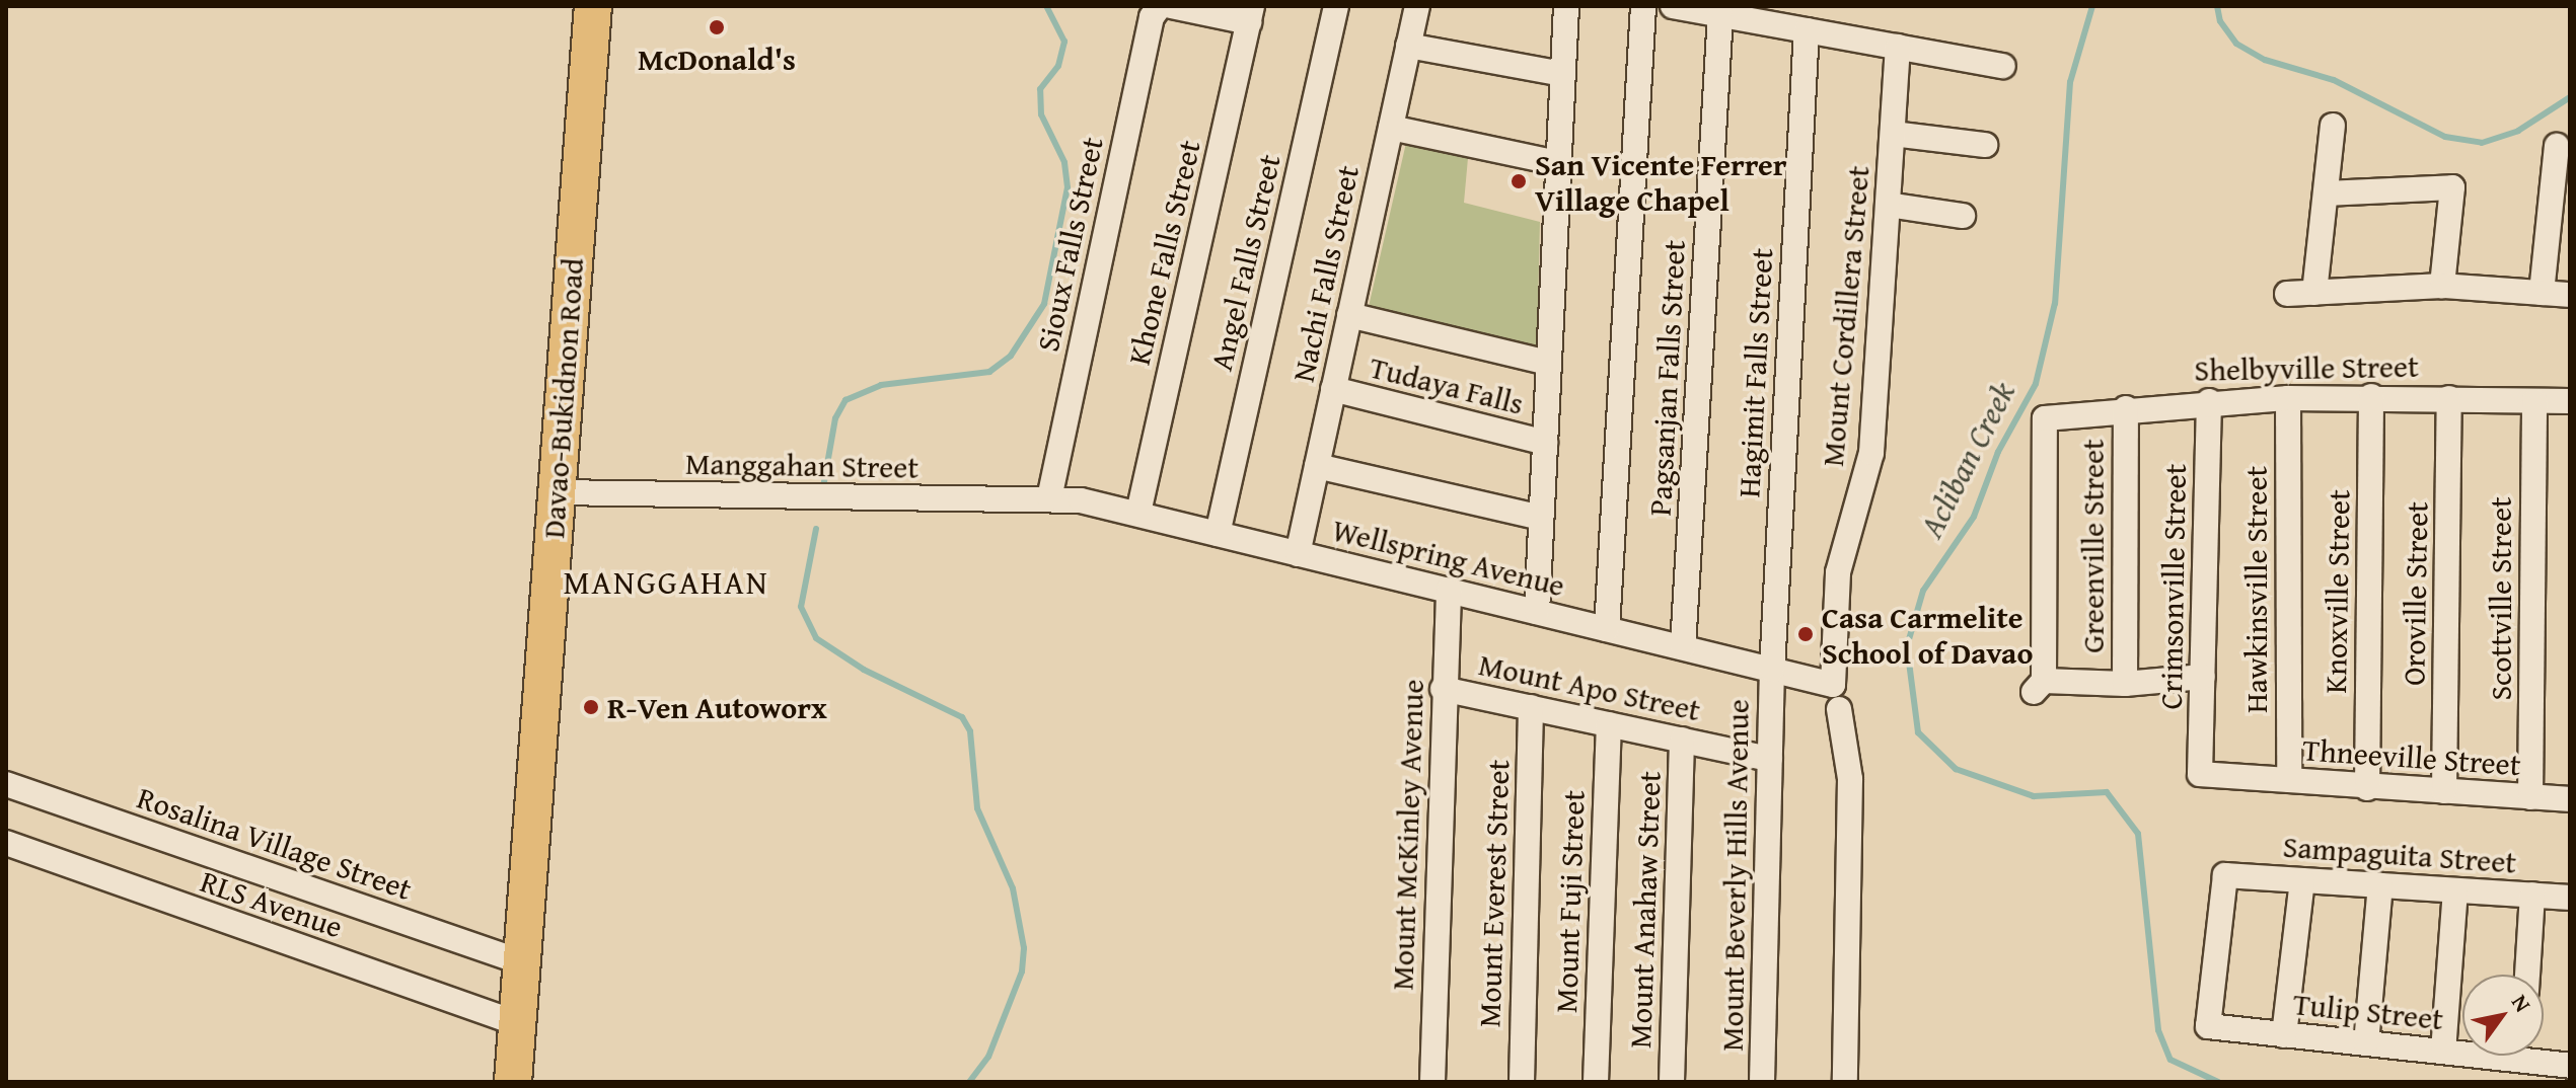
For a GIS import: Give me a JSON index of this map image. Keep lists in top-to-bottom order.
{
  "streets": {
    "highway": ["Davao-Bukidnon Road"],
    "street": [
      "Sioux Falls Street",
      "Khone Falls Street",
      "Angel Falls Street",
      "Nachi Falls Street",
      "Mount Cordillera Street",
      "Shelbyville Street",
      "Hagimit Falls Street",
      "Pagsanjan Falls Street",
      "Tudaya Falls",
      "Manggahan Street",
      "Greenville Street",
      "Wellspring Avenue",
      "Crimsonville Street",
      "Hawkinsville Street",
      "Knoxville Street",
      "Oroville Street",
      "Scottville Street",
      "Mount Apo Street",
      "Thneeville Street",
      "Mount McKinley Avenue",
      "Rosalina Village Street",
      "Sampaguita Street",
      "Mount Beverly Hills Avenue",
      "Mount Everest Street",
      "Mount Fuji Street",
      "RLS Avenue",
      "Mount Anahaw Street",
      "Tulip Street"
    ]
  },
  "crossings": [
    ["Sioux Falls Street", "Manggahan Street"],
    ["Sioux Falls Street", "Wellspring Avenue"],
    ["Khone Falls Street", "Wellspring Avenue"],
    ["Angel Falls Street", "Wellspring Avenue"],
    ["Nachi Falls Street", "Tudaya Falls"],
    ["Nachi Falls Street", "Wellspring Avenue"],
    ["Mount Cordillera Street", "Wellspring Avenue"],
    ["Shelbyville Street", "Greenville Street"],
    ["Shelbyville Street", "Crimsonville Street"],
    ["Shelbyville Street", "Hawkinsville Street"],
    ["Shelbyville Street", "Knoxville Street"],
    ["Shelbyville Street", "Oroville Street"],
    ["Shelbyville Street", "Scottville Street"],
    ["Hagimit Falls Street", "Wellspring Avenue"],
    ["Hagimit Falls Street", "Mount Beverly Hills Avenue"],
    ["Pagsanjan Falls Street", "Wellspring Avenue"],
    ["Davao-Bukidnon Road", "Manggahan Street"],
    ["Davao-Bukidnon Road", "Rosalina Village Street"],
    ["Davao-Bukidnon Road", "RLS Avenue"],
    ["Manggahan Street", "Wellspring Avenue"],
    ["Wellspring Avenue", "Mount McKinley Avenue"],
    ["Wellspring Avenue", "Mount Beverly Hills Avenue"],
    ["Crimsonville Street", "Thneeville Street"],
    ["Hawkinsville Street", "Thneeville Street"],
    ["Knoxville Street", "Thneeville Street"],
    ["Oroville Street", "Thneeville Street"],
    ["Scottville Street", "Thneeville Street"],
    ["Mount Apo Street", "Mount McKinley Avenue"],
    ["Mount Apo Street", "Mount Beverly Hills Avenue"],
    ["Mount Apo Street", "Mount Everest Street"],
    ["Mount Apo Street", "Mount Fuji Street"],
    ["Mount Apo Street", "Mount Anahaw Street"],
    ["Sampaguita Street", "Tulip Street"]
  ],
  "districts": ["MANGGAHAN"],
  "water": ["Acliban Creek"],
  "places": [
    "McDonald's",
    "San Vicente Ferrer Village Chapel",
    "Casa Carmelite School of Davao",
    "R-Ven Autoworx"
  ],
  "north": "top right"
}
